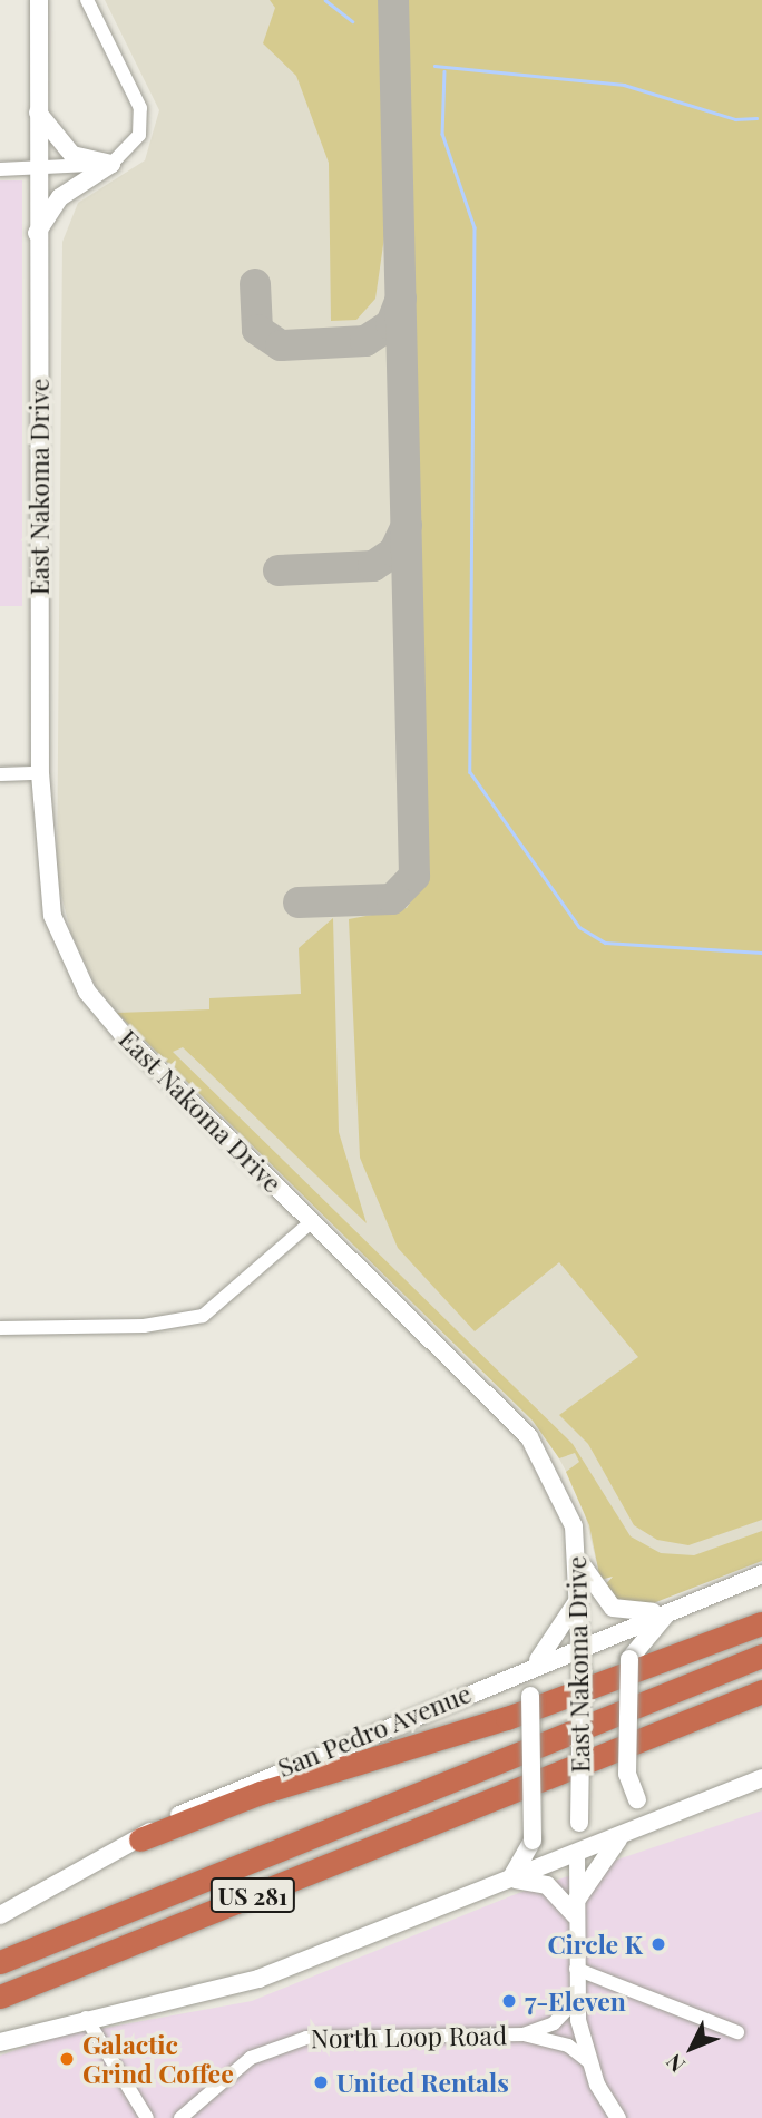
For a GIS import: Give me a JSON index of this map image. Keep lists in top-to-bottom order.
{
  "streets": {
    "highway": ["US 281"],
    "main road": ["East Nakoma Drive", "San Pedro Avenue"],
    "street": ["North Loop Road"]
  },
  "crossings": [
    ["East Nakoma Drive", "San Pedro Avenue"],
    ["East Nakoma Drive", "North Loop Road"]
  ],
  "places": [
    "Circle K",
    "7-Eleven",
    "Galactic Grind Coffee",
    "United Rentals"
  ],
  "north": "bottom left"
}
